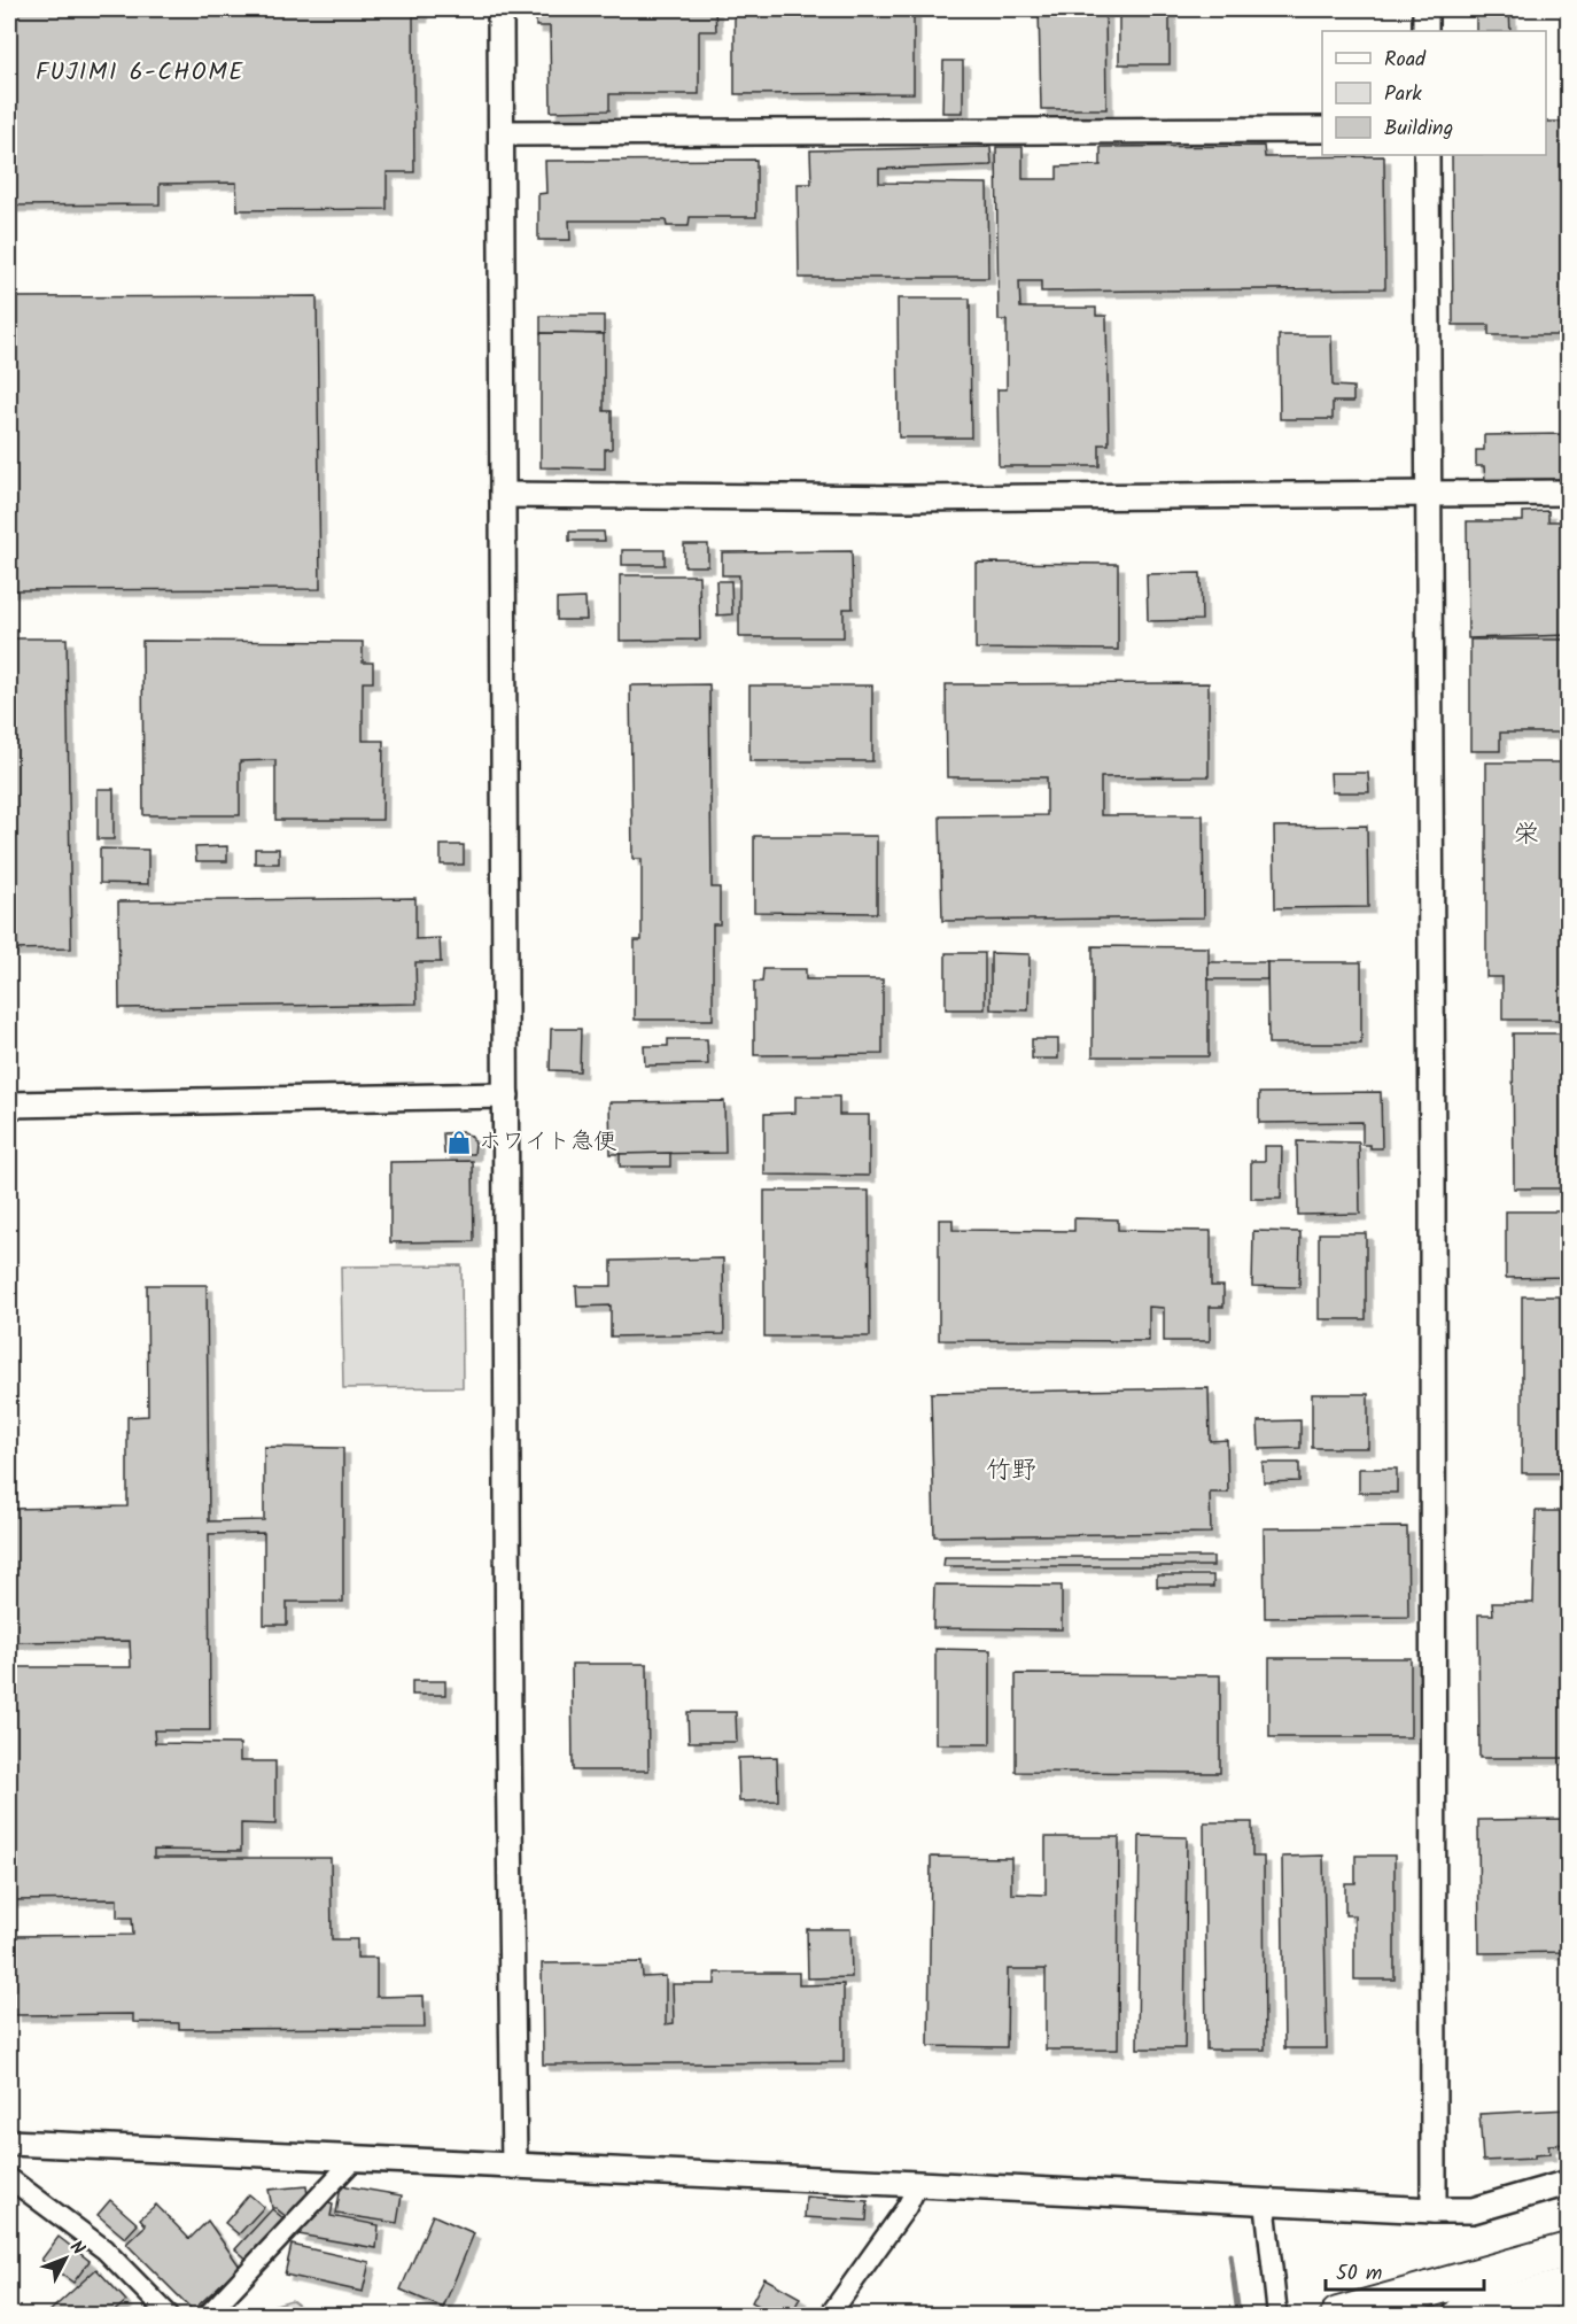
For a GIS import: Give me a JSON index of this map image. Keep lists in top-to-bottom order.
{
  "districts": ["FUJIMI 6-CHOME", "栄", "竹野"],
  "places": {
    "shop": ["ホワイト急便"]
  },
  "legend": ["Road", "Park", "Building"],
  "scale_bar": "50 m",
  "north": "top right"
}
